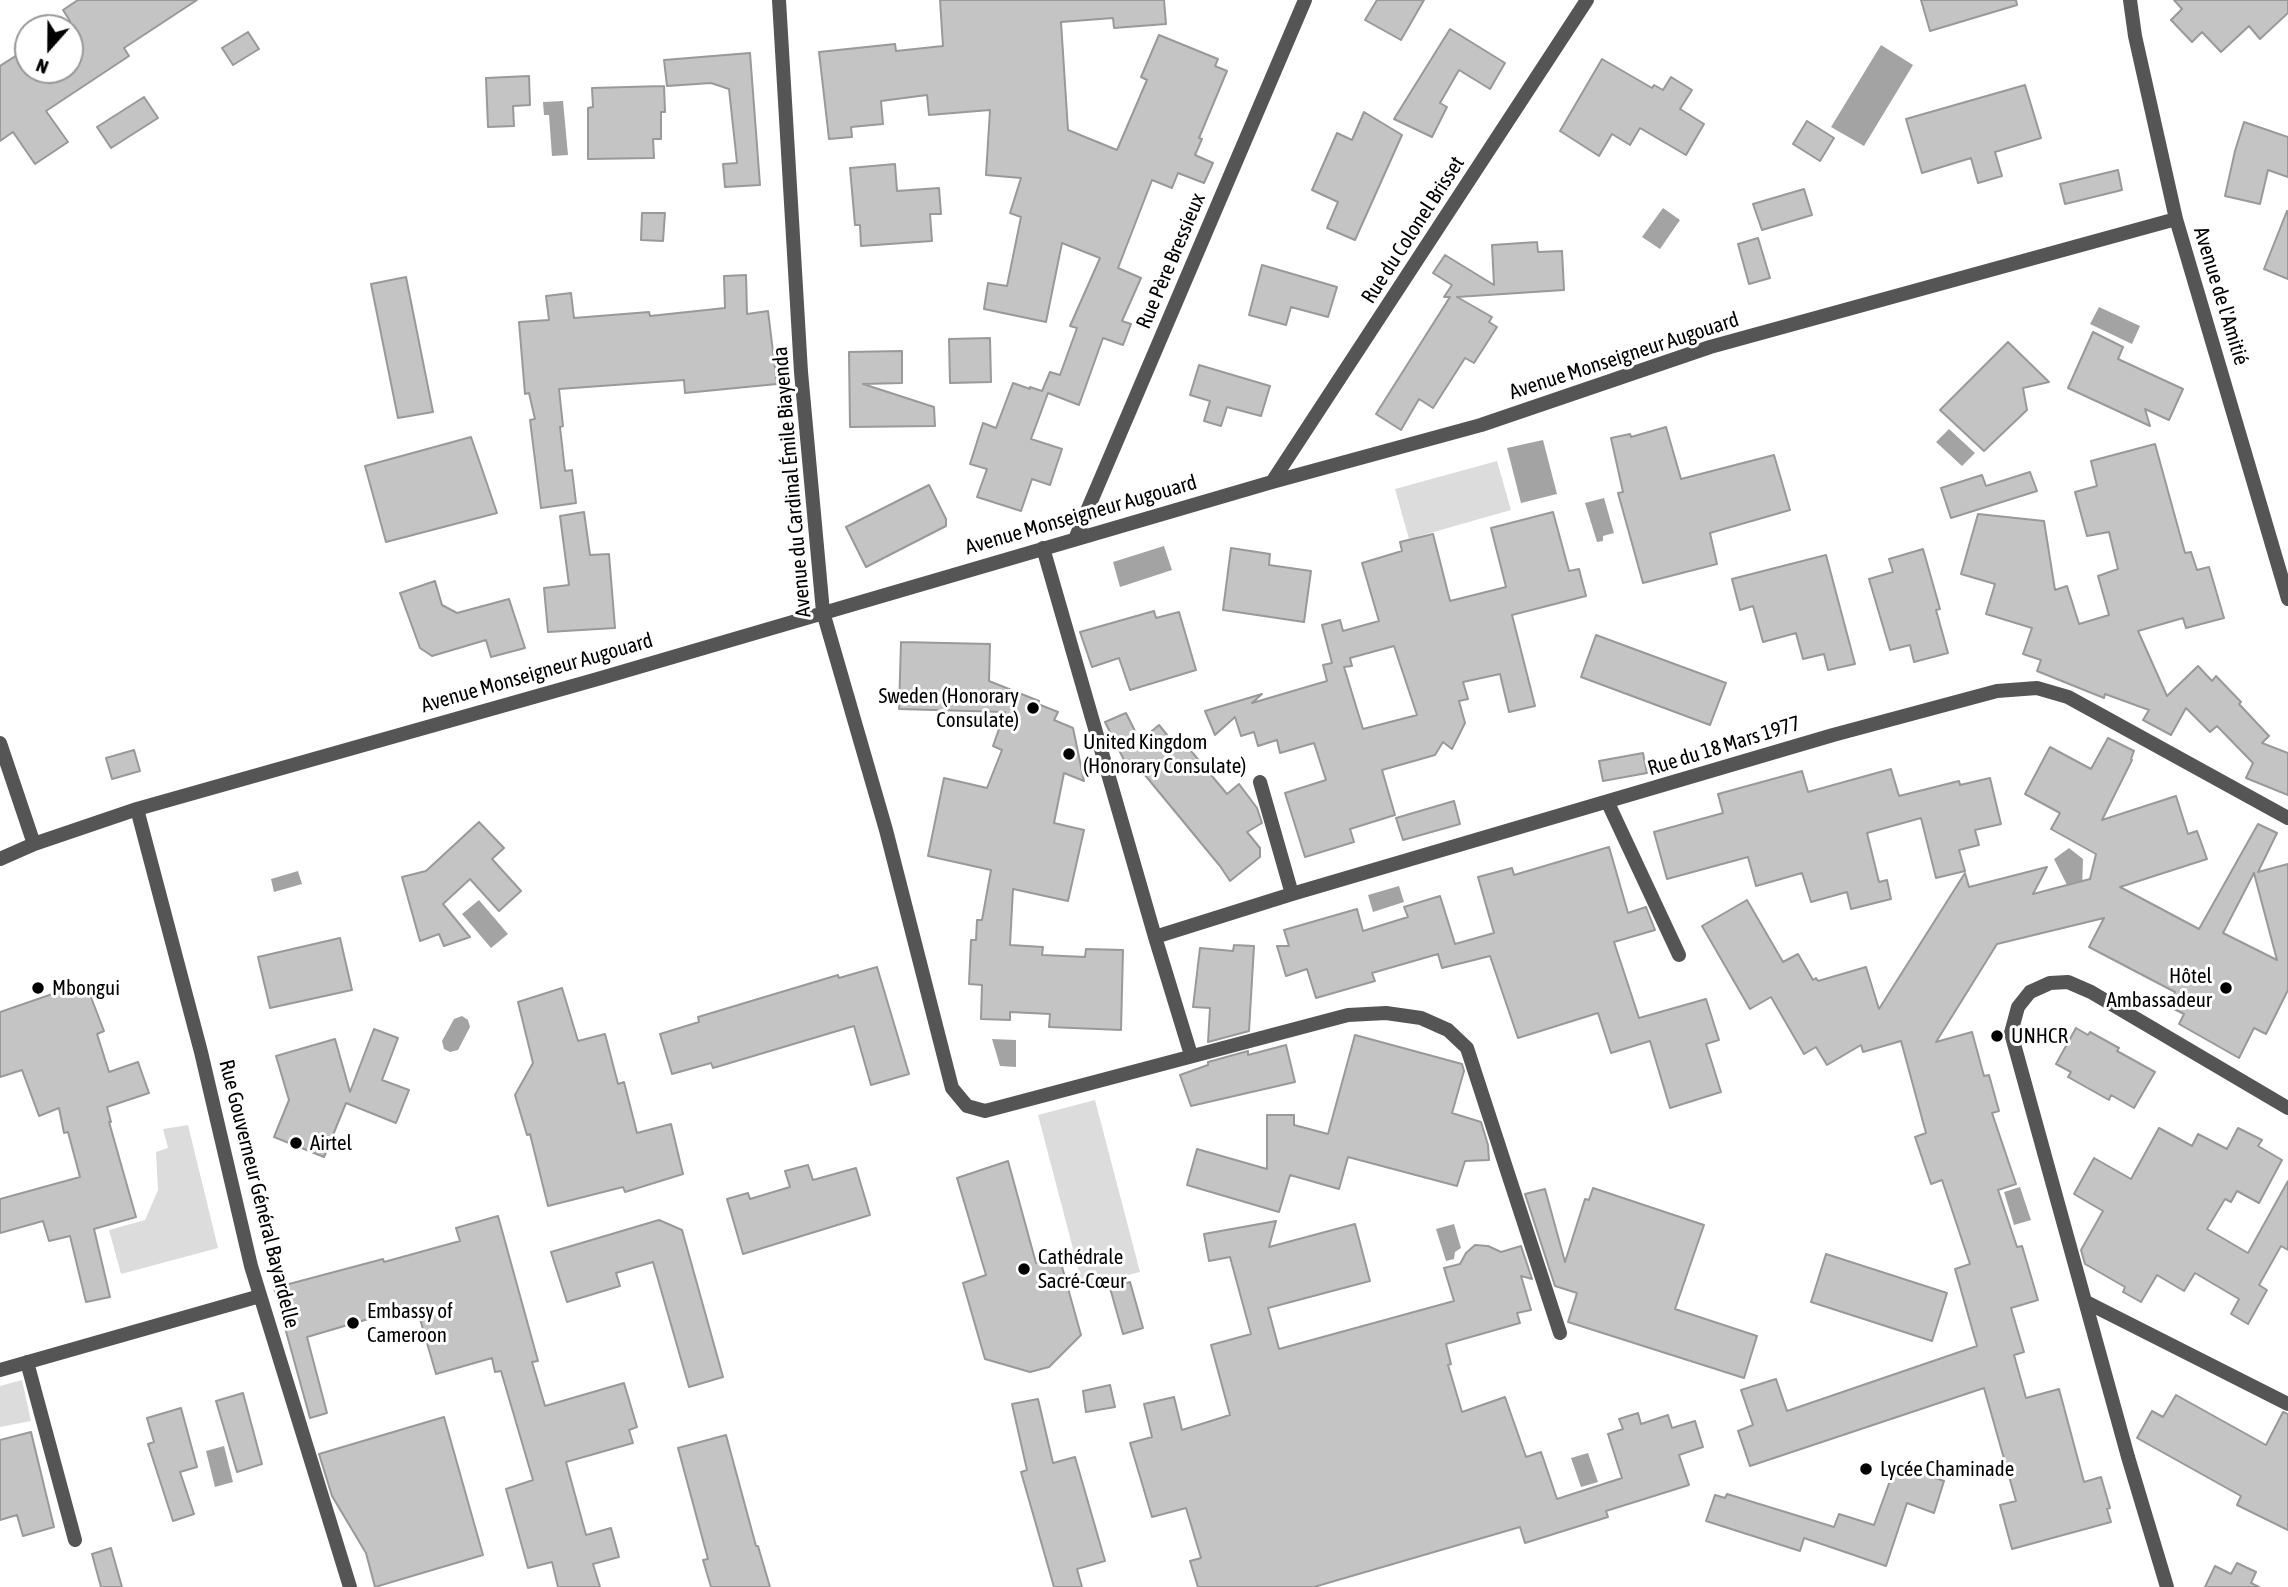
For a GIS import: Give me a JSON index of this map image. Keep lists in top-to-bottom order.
{
  "streets": {
    "street": [
      "Rue du Colonel Brisset",
      "Rue Père Bressieux",
      "Avenue de l'Amitié",
      "Avenue Monseigneur Augouard",
      "Avenue du Cardinal Émile Biayenda",
      "Rue du 18 Mars 1977",
      "Rue Gouverneur Général Bayardelle"
    ]
  },
  "crossings": [
    ["Rue du Colonel Brisset", "Avenue Monseigneur Augouard"],
    ["Rue Père Bressieux", "Avenue Monseigneur Augouard"],
    ["Avenue de l'Amitié", "Avenue Monseigneur Augouard"],
    ["Avenue Monseigneur Augouard", "Avenue du Cardinal Émile Biayenda"],
    ["Avenue Monseigneur Augouard", "Rue Gouverneur Général Bayardelle"]
  ],
  "places": [
    "Sweden (Honorary Consulate)",
    "United Kingdom (Honorary Consulate)",
    "Mbongui",
    "Hôtel Ambassadeur",
    "UNHCR",
    "Airtel",
    "Cathédrale Sacré-Cœur",
    "Embassy of Cameroon",
    "Lycée Chaminade"
  ],
  "north": "bottom"
}
